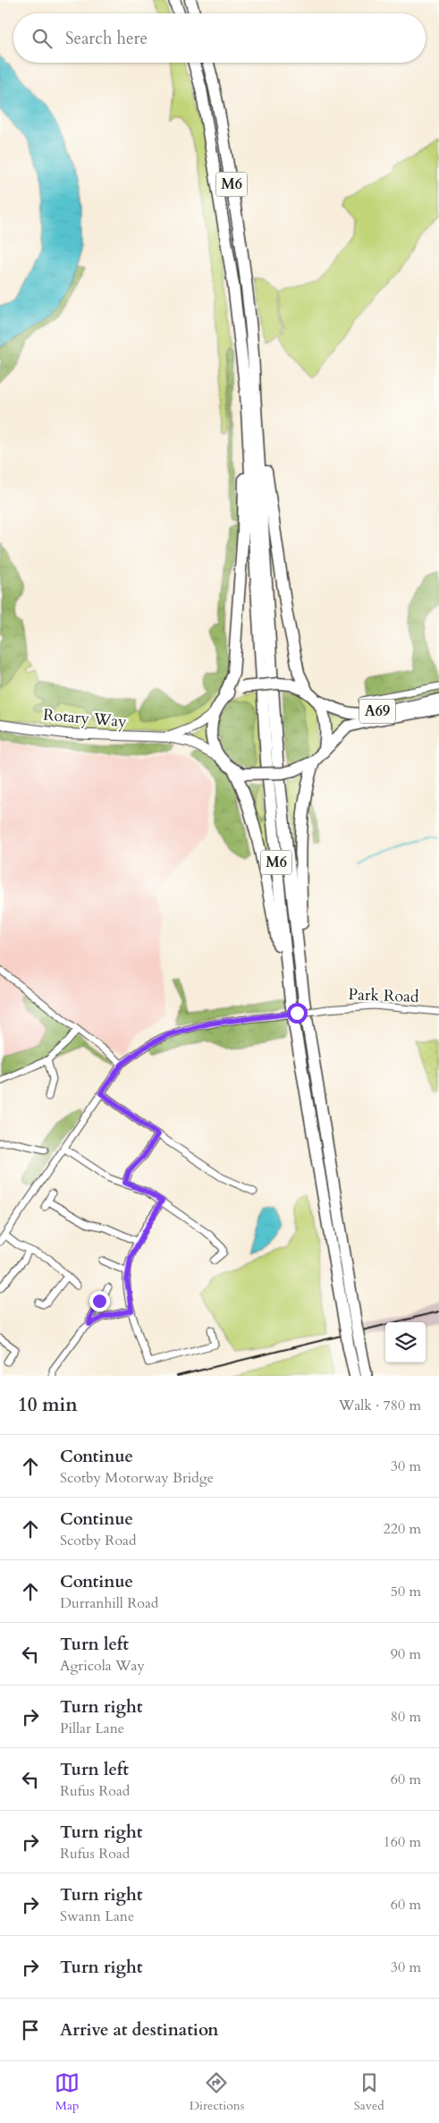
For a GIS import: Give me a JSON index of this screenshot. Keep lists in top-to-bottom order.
{
  "streets": {
    "highway": ["M6", "A69"],
    "main road": ["Rotary Way"],
    "street": ["Park Road"]
  },
  "crossings": [
    ["A69", "Rotary Way"]
  ],
  "page": {
    "search": "Search here",
    "heading": ["10 min", "Walk · 780 m"],
    "list": [
      ["Continue", "Scotby Motorway Bridge", "30 m"],
      ["Continue", "Scotby Road", "220 m"],
      ["Continue", "Durranhill Road", "50 m"],
      ["Turn left", "Agricola Way", "90 m"],
      ["Turn right", "Pillar Lane", "80 m"],
      ["Turn left", "Rufus Road", "60 m"],
      ["Turn right", "Rufus Road", "160 m"],
      ["Turn right", "Swann Lane", "60 m"],
      ["Turn right", "30 m"],
      "Arrive at destination"
    ],
    "nav": ["Map", "Directions", "Saved"]
  }
}
